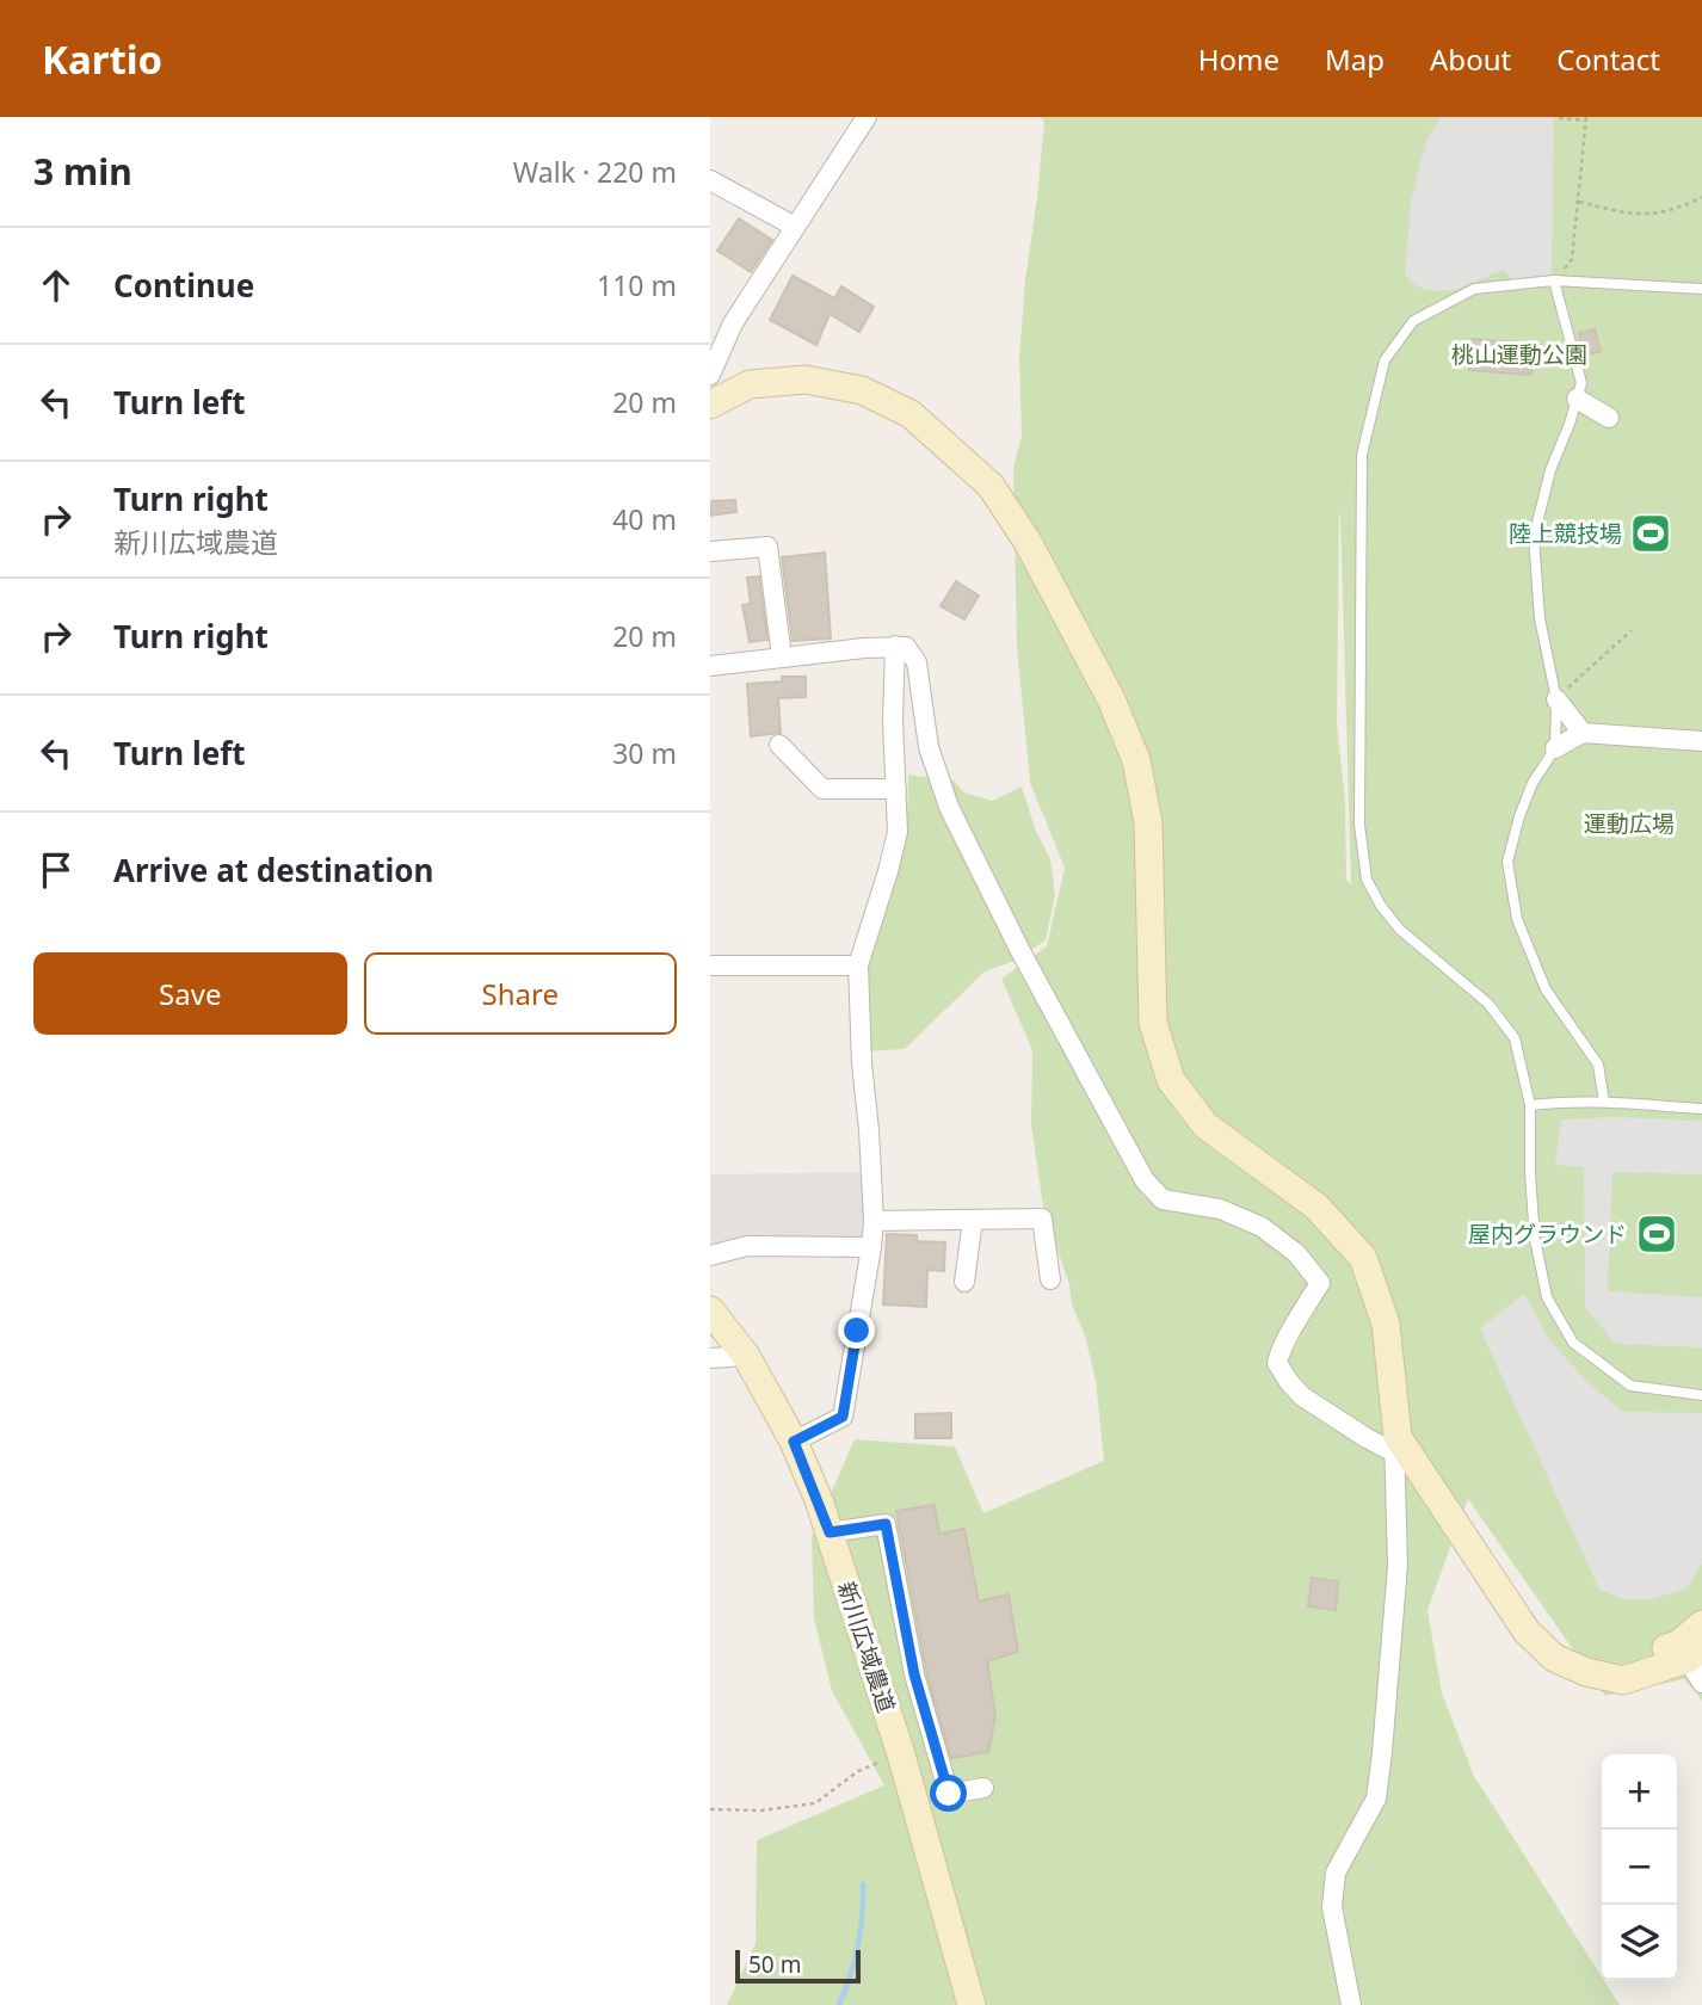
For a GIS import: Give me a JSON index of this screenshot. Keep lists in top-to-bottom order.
{
  "streets": {
    "street": ["新川広域農道"]
  },
  "parks": ["桃山運動公園", "運動広場"],
  "places": {
    "sports": ["陸上競技場", "屋内グラウンド"]
  },
  "scale_bar": "50 m",
  "page": {
    "header": "Kartio",
    "nav": [
      "Home",
      "Map",
      "About",
      "Contact"
    ],
    "heading": ["3 min", "Walk · 220 m"],
    "list": [
      ["Continue", "110 m"],
      ["Turn left", "20 m"],
      ["Turn right", "新川広域農道", "40 m"],
      ["Turn right", "20 m"],
      ["Turn left", "30 m"],
      "Arrive at destination"
    ],
    "buttons": ["Save", "Share"],
    "map_buttons": ["+", "−"],
    "scale": "50 m"
  }
}
